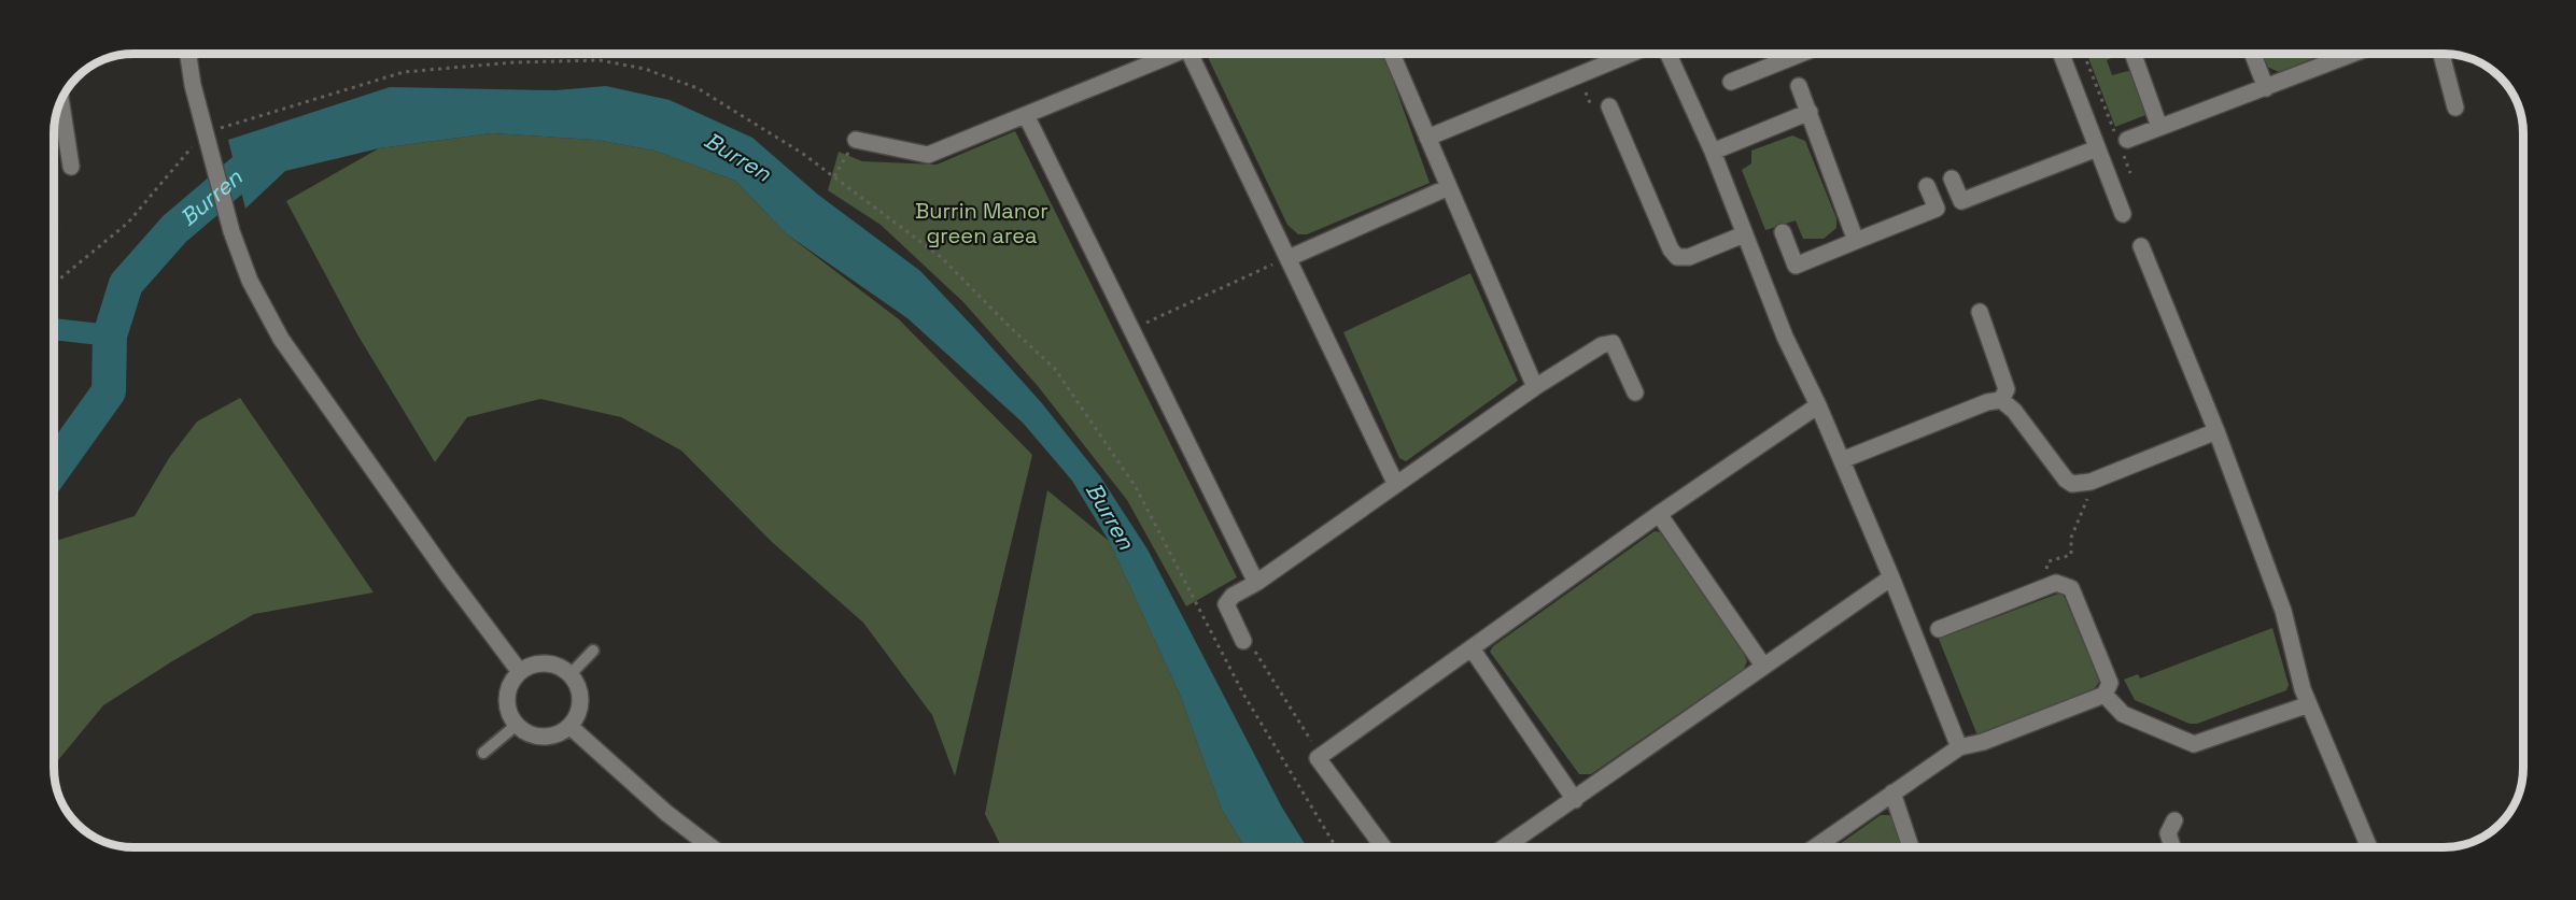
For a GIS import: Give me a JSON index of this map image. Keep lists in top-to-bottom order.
{
  "water": ["Burren"],
  "parks": ["Burrin Manor green area"]
}
